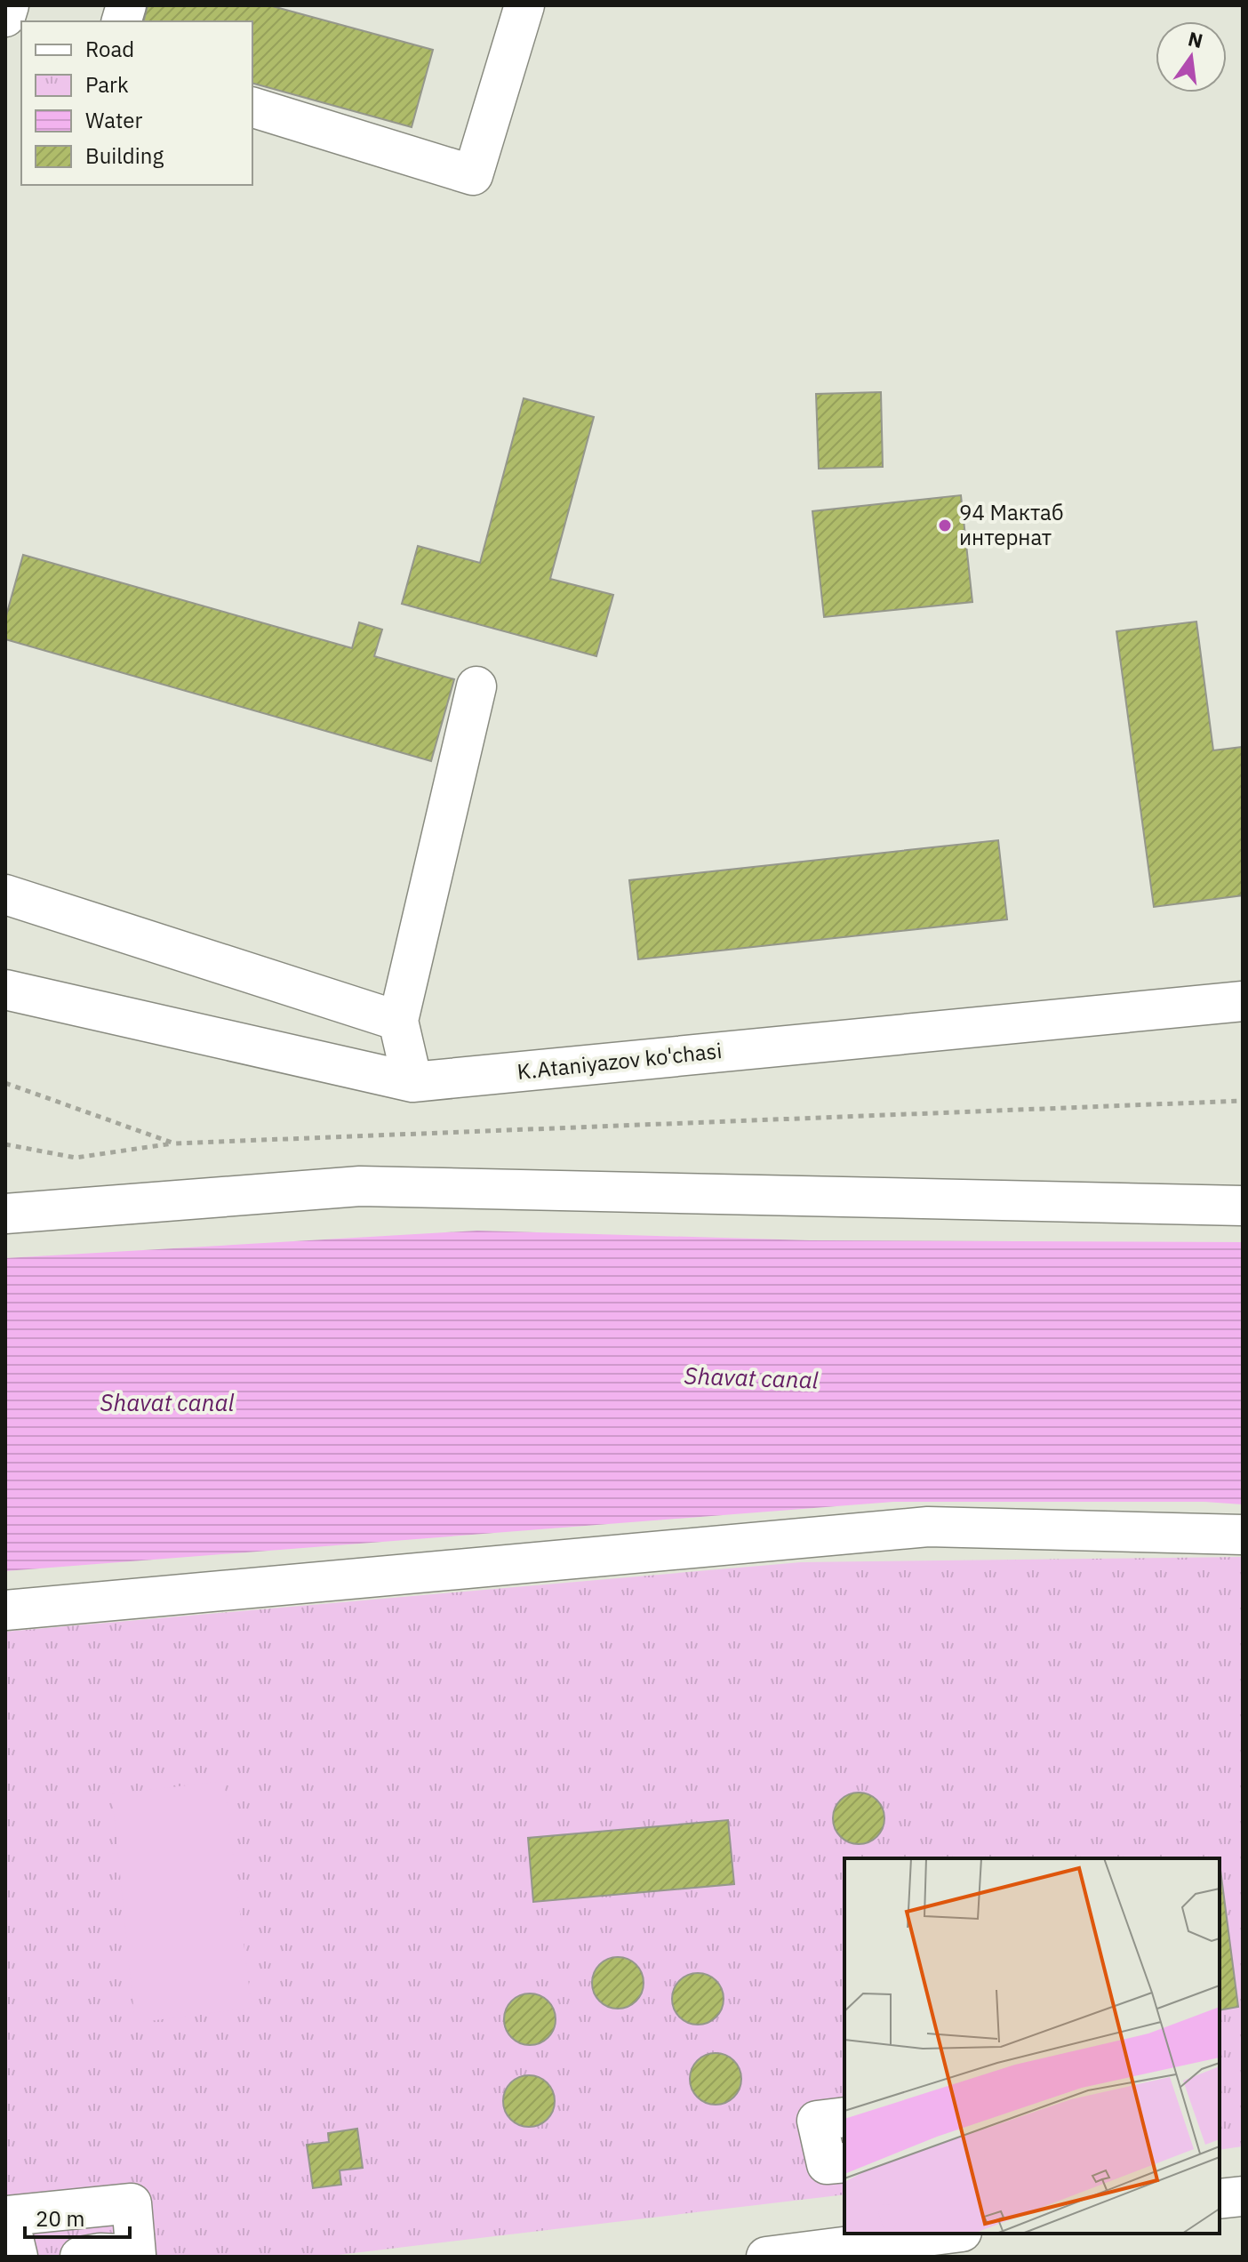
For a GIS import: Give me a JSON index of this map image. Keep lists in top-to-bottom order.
{
  "streets": {
    "street": ["K.Ataniyazov ko'chasi"]
  },
  "water": ["Shavat canal"],
  "places": ["94 Мактаб интернат"],
  "legend": [
    "Road",
    "Park",
    "Water",
    "Building"
  ],
  "scale_bar": "20 m",
  "north": "top"
}
